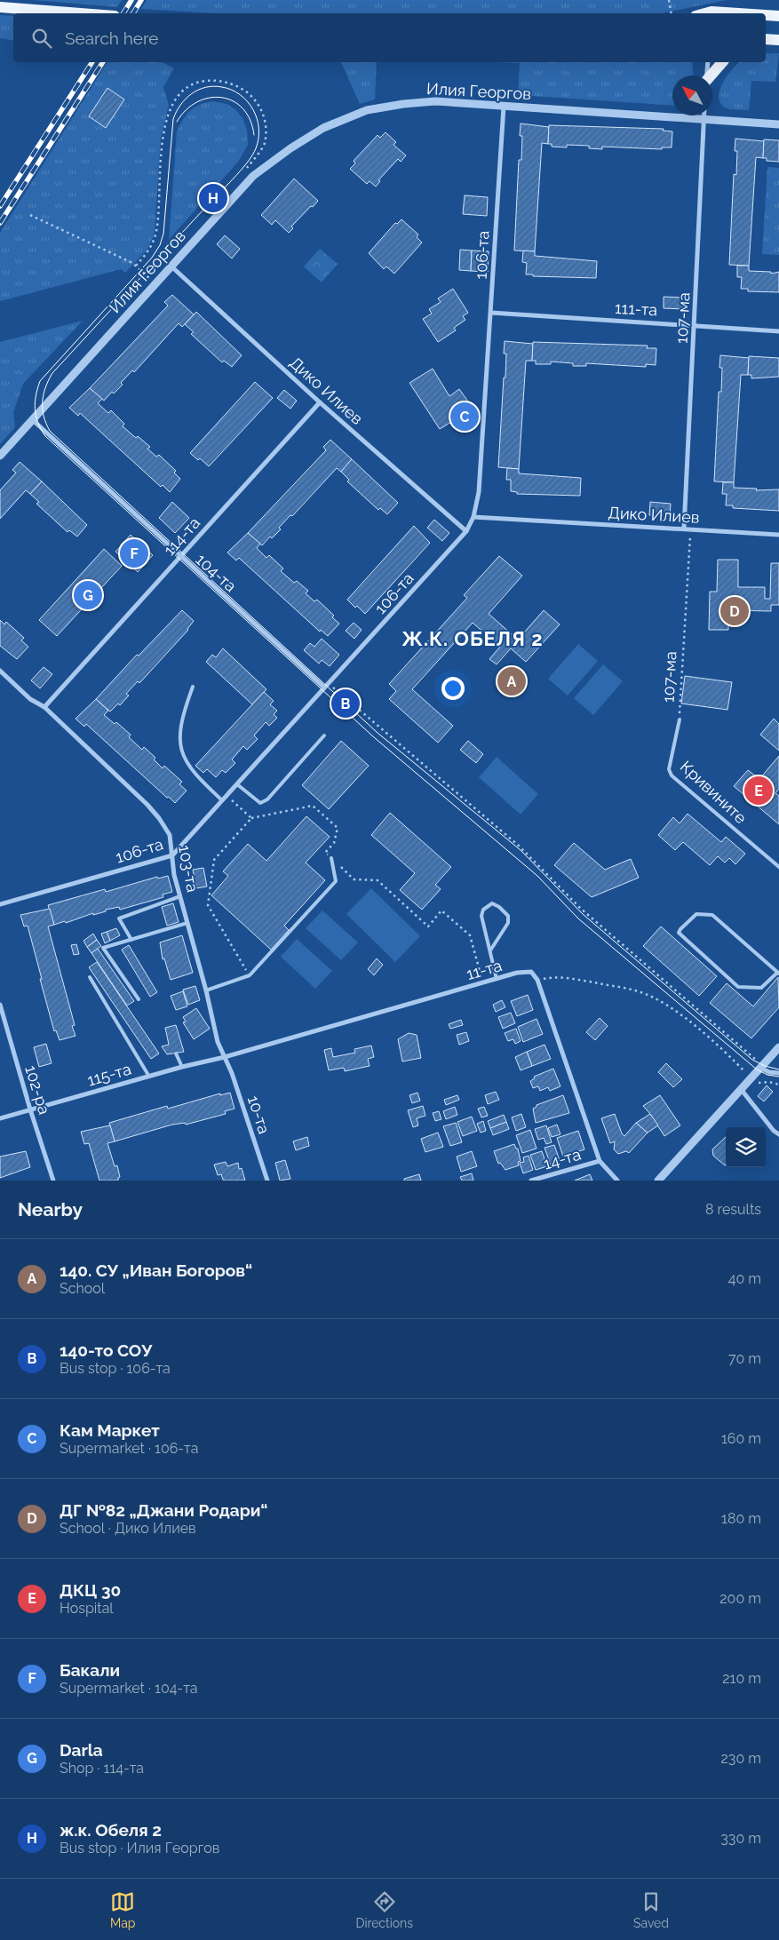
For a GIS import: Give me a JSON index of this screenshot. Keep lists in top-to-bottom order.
{
  "streets": {
    "street": [
      "Илия Георгов",
      "106-та",
      "111-та",
      "107-ма",
      "Дико Илиев",
      "114-та",
      "104-та",
      "103-та",
      "11-та",
      "115-та",
      "102-ра",
      "10-та",
      "14-та"
    ],
    "lane": ["Кривините"]
  },
  "crossings": [
    ["Илия Георгов", "106-та"],
    ["Илия Георгов", "107-ма"],
    ["Илия Георгов", "Дико Илиев"],
    ["Илия Георгов", "104-та"],
    ["106-та", "111-та"],
    ["106-та", "Дико Илиев"],
    ["106-та", "104-та"],
    ["106-та", "103-та"],
    ["111-та", "107-ма"],
    ["107-ма", "Дико Илиев"],
    ["107-ма", "Кривините"],
    ["Дико Илиев", "114-та"],
    ["114-та", "104-та"],
    ["114-та", "103-та"],
    ["103-та", "11-та"],
    ["103-та", "115-та"],
    ["103-та", "10-та"],
    ["11-та", "115-та"],
    ["11-та", "10-та"],
    ["115-та", "102-ра"],
    ["115-та", "10-та"]
  ],
  "districts": ["Ж.К. ОБЕЛЯ 2"],
  "north": "top left",
  "page": {
    "search": "Search here",
    "pins": [
      "H",
      "C",
      "F",
      "G",
      "D",
      "A",
      "B",
      "E"
    ],
    "heading": ["Nearby", "8 results"],
    "list": [
      {
        "mark": "A",
        "name": "140. СУ „Иван Богоров“",
        "note": "School",
        "value": "40 m"
      },
      {
        "mark": "B",
        "name": "140-то СОУ",
        "note": "Bus stop · 106-та",
        "value": "70 m"
      },
      {
        "mark": "C",
        "name": "Кам Маркет",
        "note": "Supermarket · 106-та",
        "value": "160 m"
      },
      {
        "mark": "D",
        "name": "ДГ №82 „Джани Родари“",
        "note": "School · Дико Илиев",
        "value": "180 m"
      },
      {
        "mark": "E",
        "name": "ДКЦ 30",
        "note": "Hospital",
        "value": "200 m"
      },
      {
        "mark": "F",
        "name": "Бакали",
        "note": "Supermarket · 104-та",
        "value": "210 m"
      },
      {
        "mark": "G",
        "name": "Darla",
        "note": "Shop · 114-та",
        "value": "230 m"
      },
      {
        "mark": "H",
        "name": "ж.к. Обеля 2",
        "note": "Bus stop · Илия Георгов",
        "value": "330 m"
      }
    ],
    "nav": ["Map", "Directions", "Saved"]
  }
}
